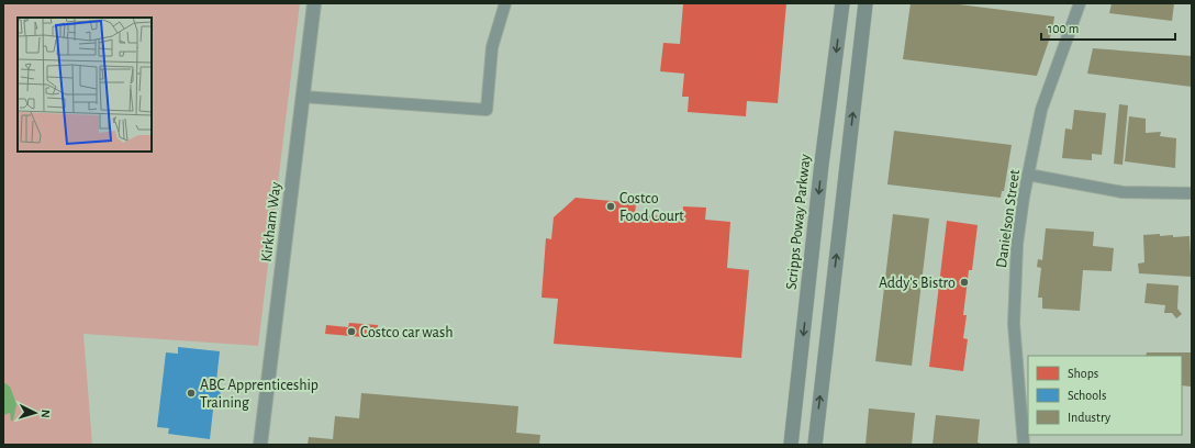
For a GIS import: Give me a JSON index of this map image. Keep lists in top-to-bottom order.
{
  "streets": {
    "main road": ["Kirkham Way", "Scripps Poway Parkway"],
    "street": ["Danielson Street"]
  },
  "places": [
    "Costco Food Court",
    "Addy's Bistro",
    "Costco car wash",
    "ABC Apprenticeship Training"
  ],
  "legend": ["Shops", "Schools", "Industry"],
  "scale_bar": "100 m",
  "north": "right"
}
